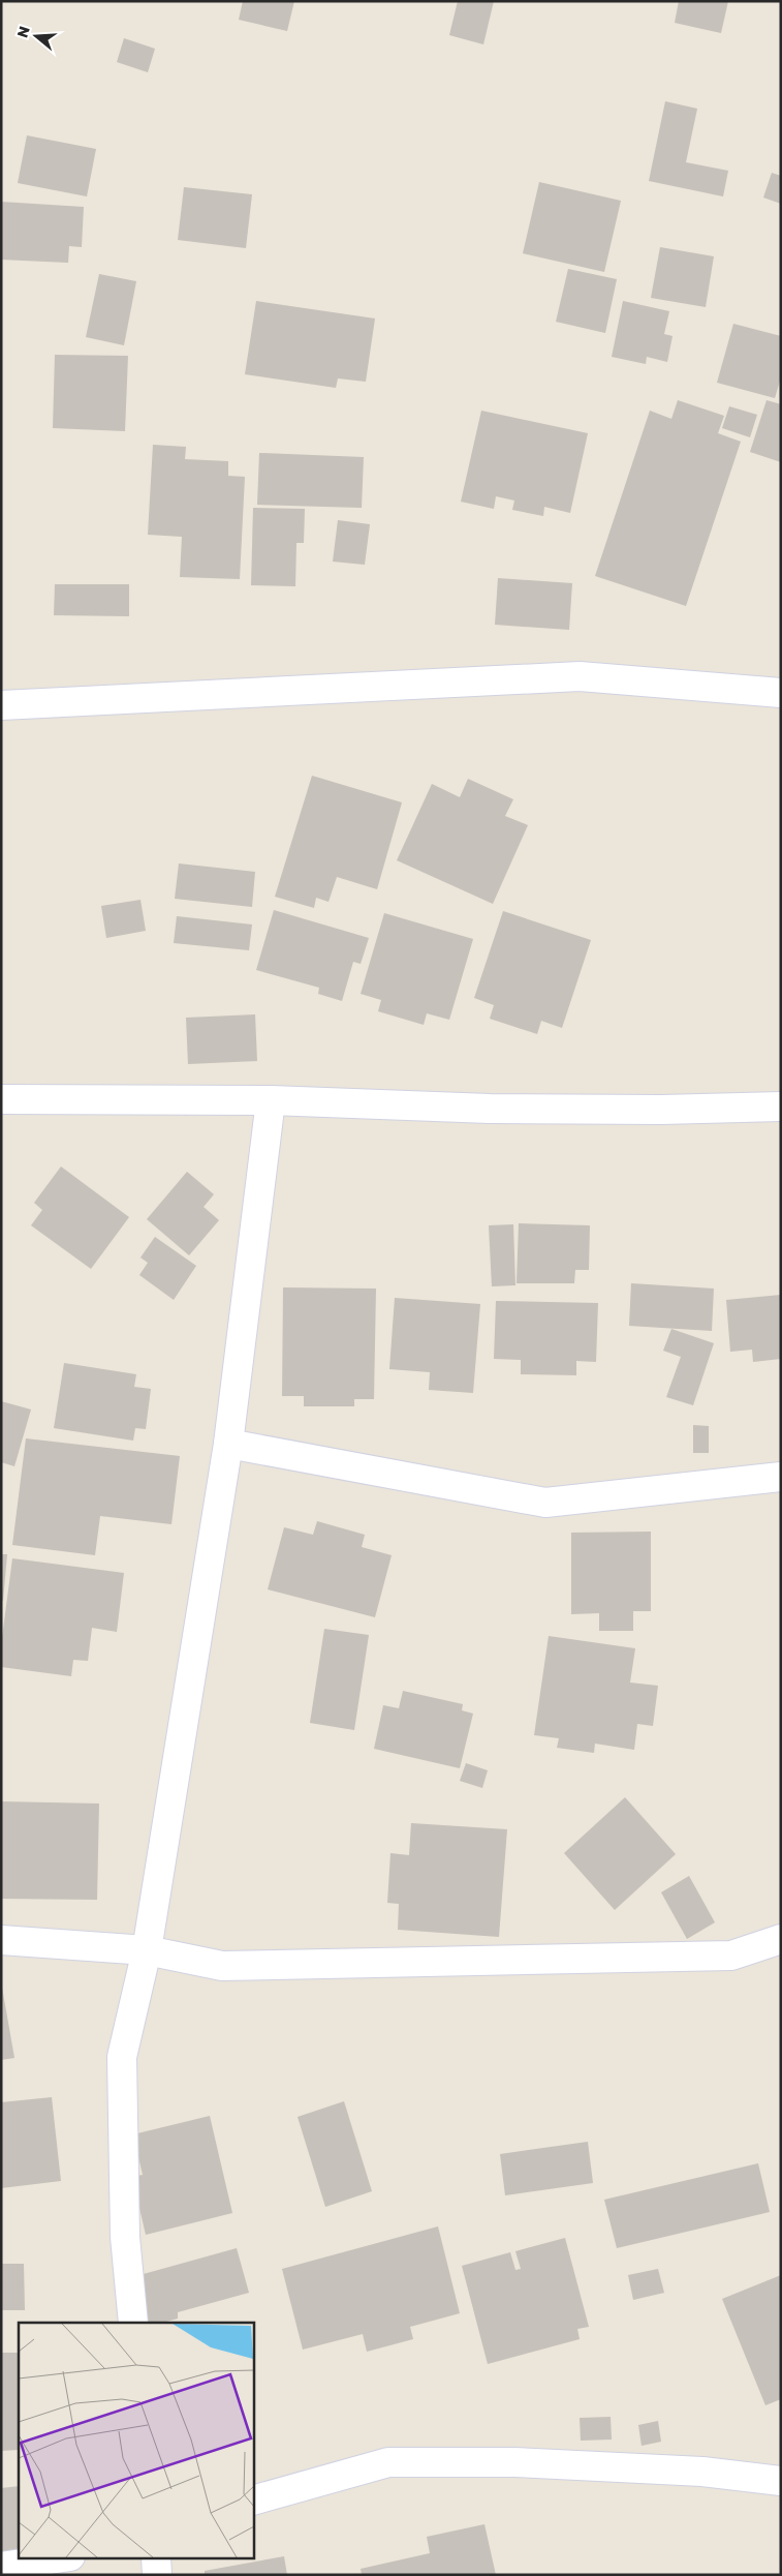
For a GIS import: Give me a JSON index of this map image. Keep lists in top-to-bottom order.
{
  "north": "left"
}
